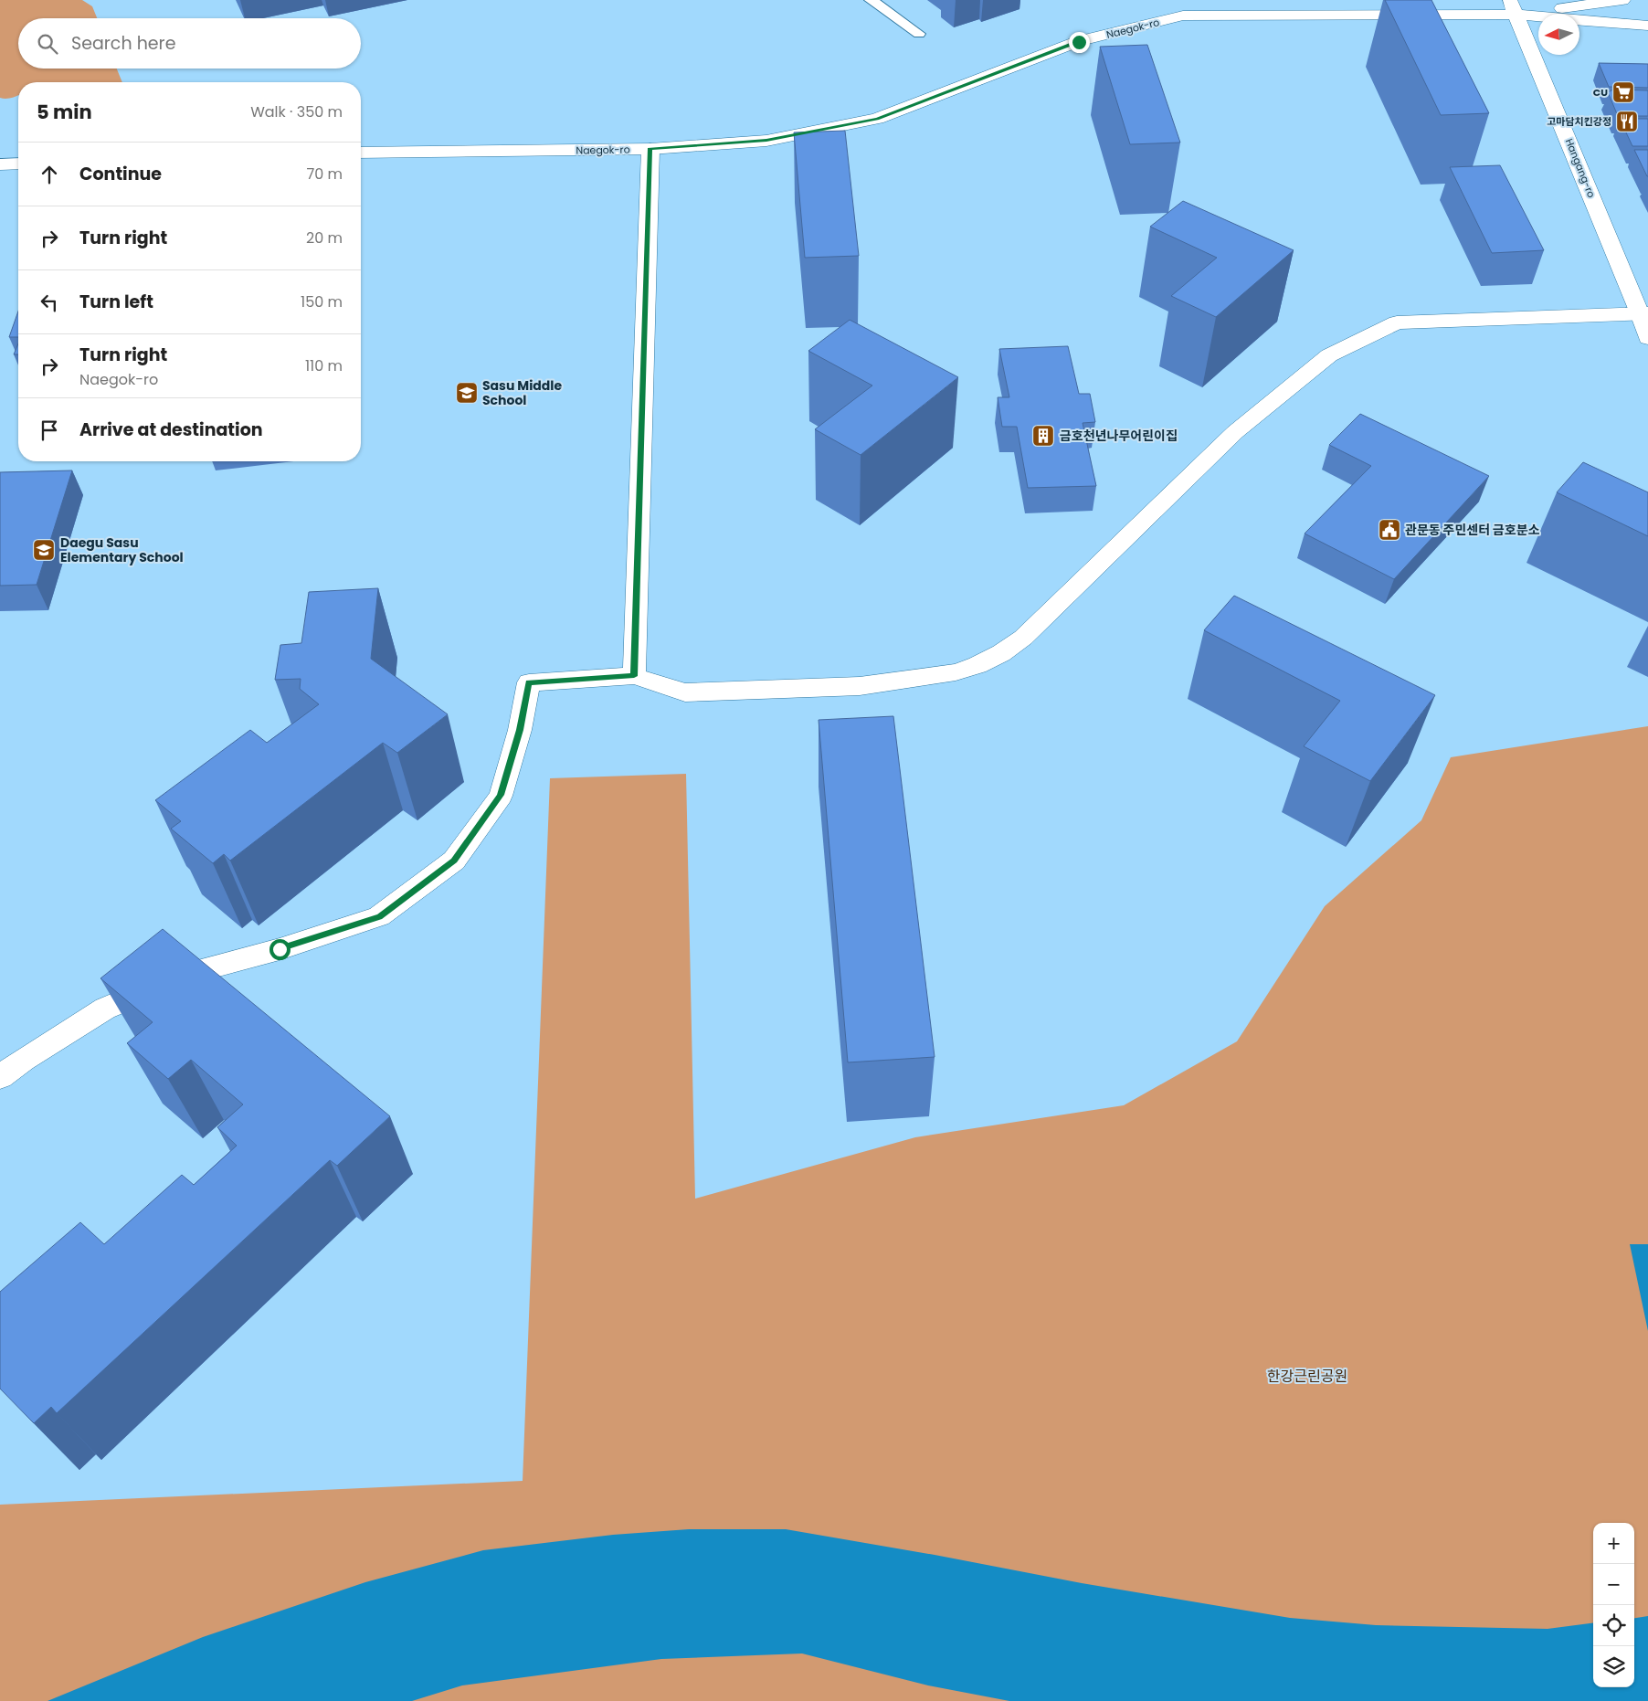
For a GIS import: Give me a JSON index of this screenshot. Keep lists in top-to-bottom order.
{
  "streets": {
    "street": ["Naegok-ro", "Hangang-ro"]
  },
  "crossings": [
    ["Naegok-ro", "Hangang-ro"]
  ],
  "parks": ["한강근린공원"],
  "places": {
    "supermarket": ["CU"],
    "restaurant": ["고마담치킨강정"],
    "school or university": ["Sasu Middle School", "Daegu Sasu Elementary School"],
    "building": ["금호천년나무어린이집"],
    "public building": ["관문동 주민센터 금호분소"]
  },
  "north": "left",
  "page": {
    "search": "Search here",
    "heading": ["5 min", "Walk · 350 m"],
    "list": [
      ["Continue", "70 m"],
      ["Turn right", "20 m"],
      ["Turn left", "150 m"],
      ["Turn right", "Naegok-ro", "110 m"],
      "Arrive at destination"
    ],
    "map_buttons": ["+", "−"]
  }
}
